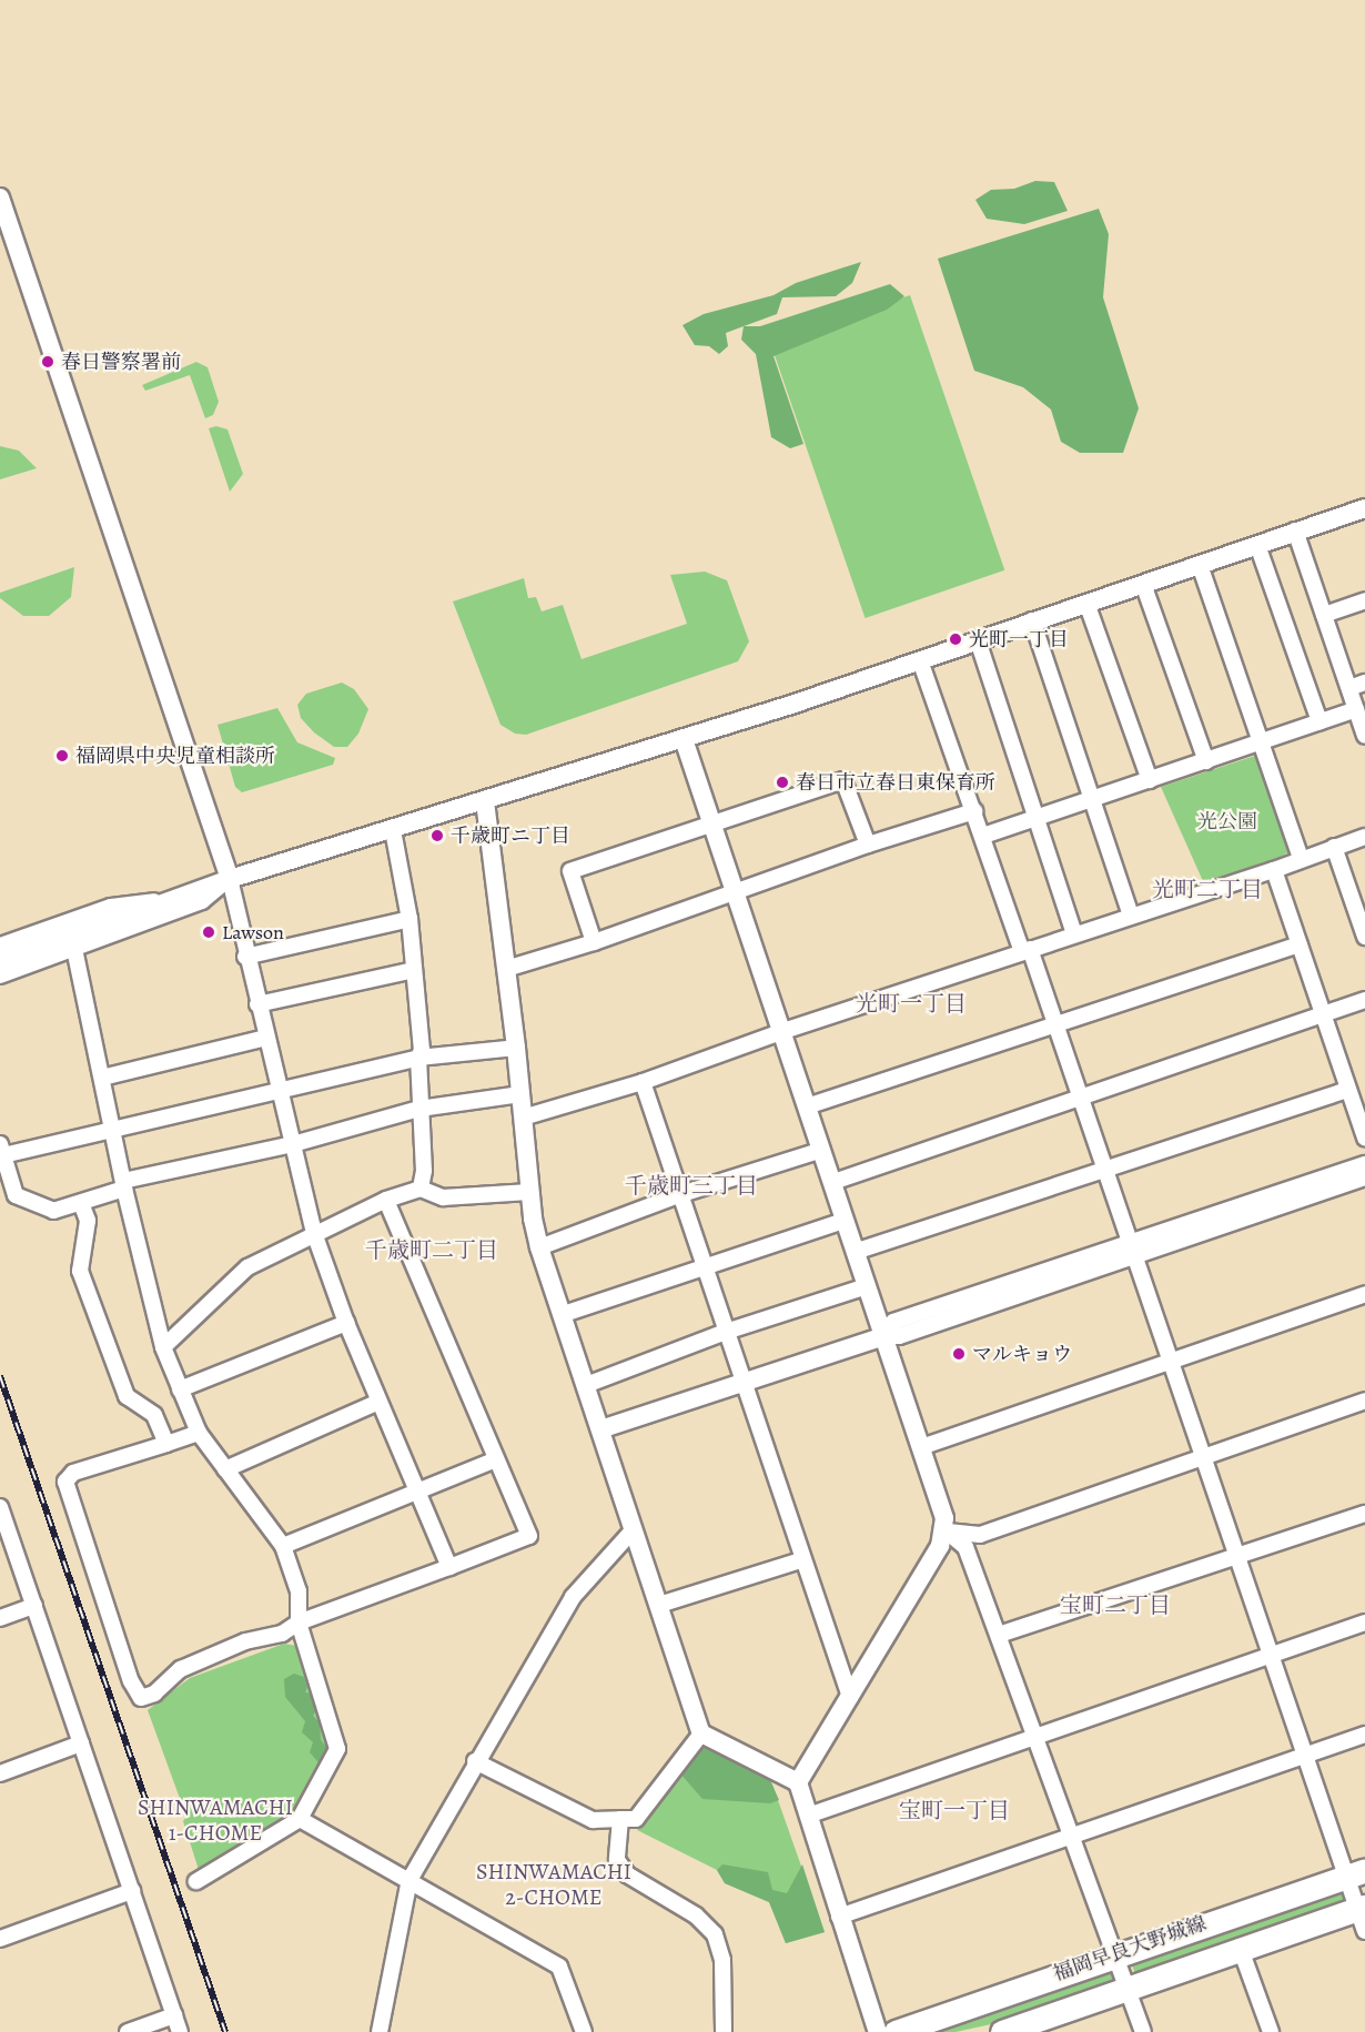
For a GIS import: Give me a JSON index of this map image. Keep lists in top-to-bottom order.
{
  "streets": {
    "main road": ["福岡早良大野城線"]
  },
  "districts": [
    "光町二丁目",
    "光町一丁目",
    "千歳町三丁目",
    "千歳町二丁目",
    "宝町二丁目",
    "SHINWAMACHI 1-CHOME",
    "宝町一丁目",
    "SHINWAMACHI 2-CHOME"
  ],
  "parks": ["光公園"],
  "places": [
    "春日警察署前",
    "光町一丁目",
    "福岡県中央児童相談所",
    "春日市立春日東保育所",
    "千歳町ニ丁目",
    "Lawson",
    "マルキョウ"
  ]
}
